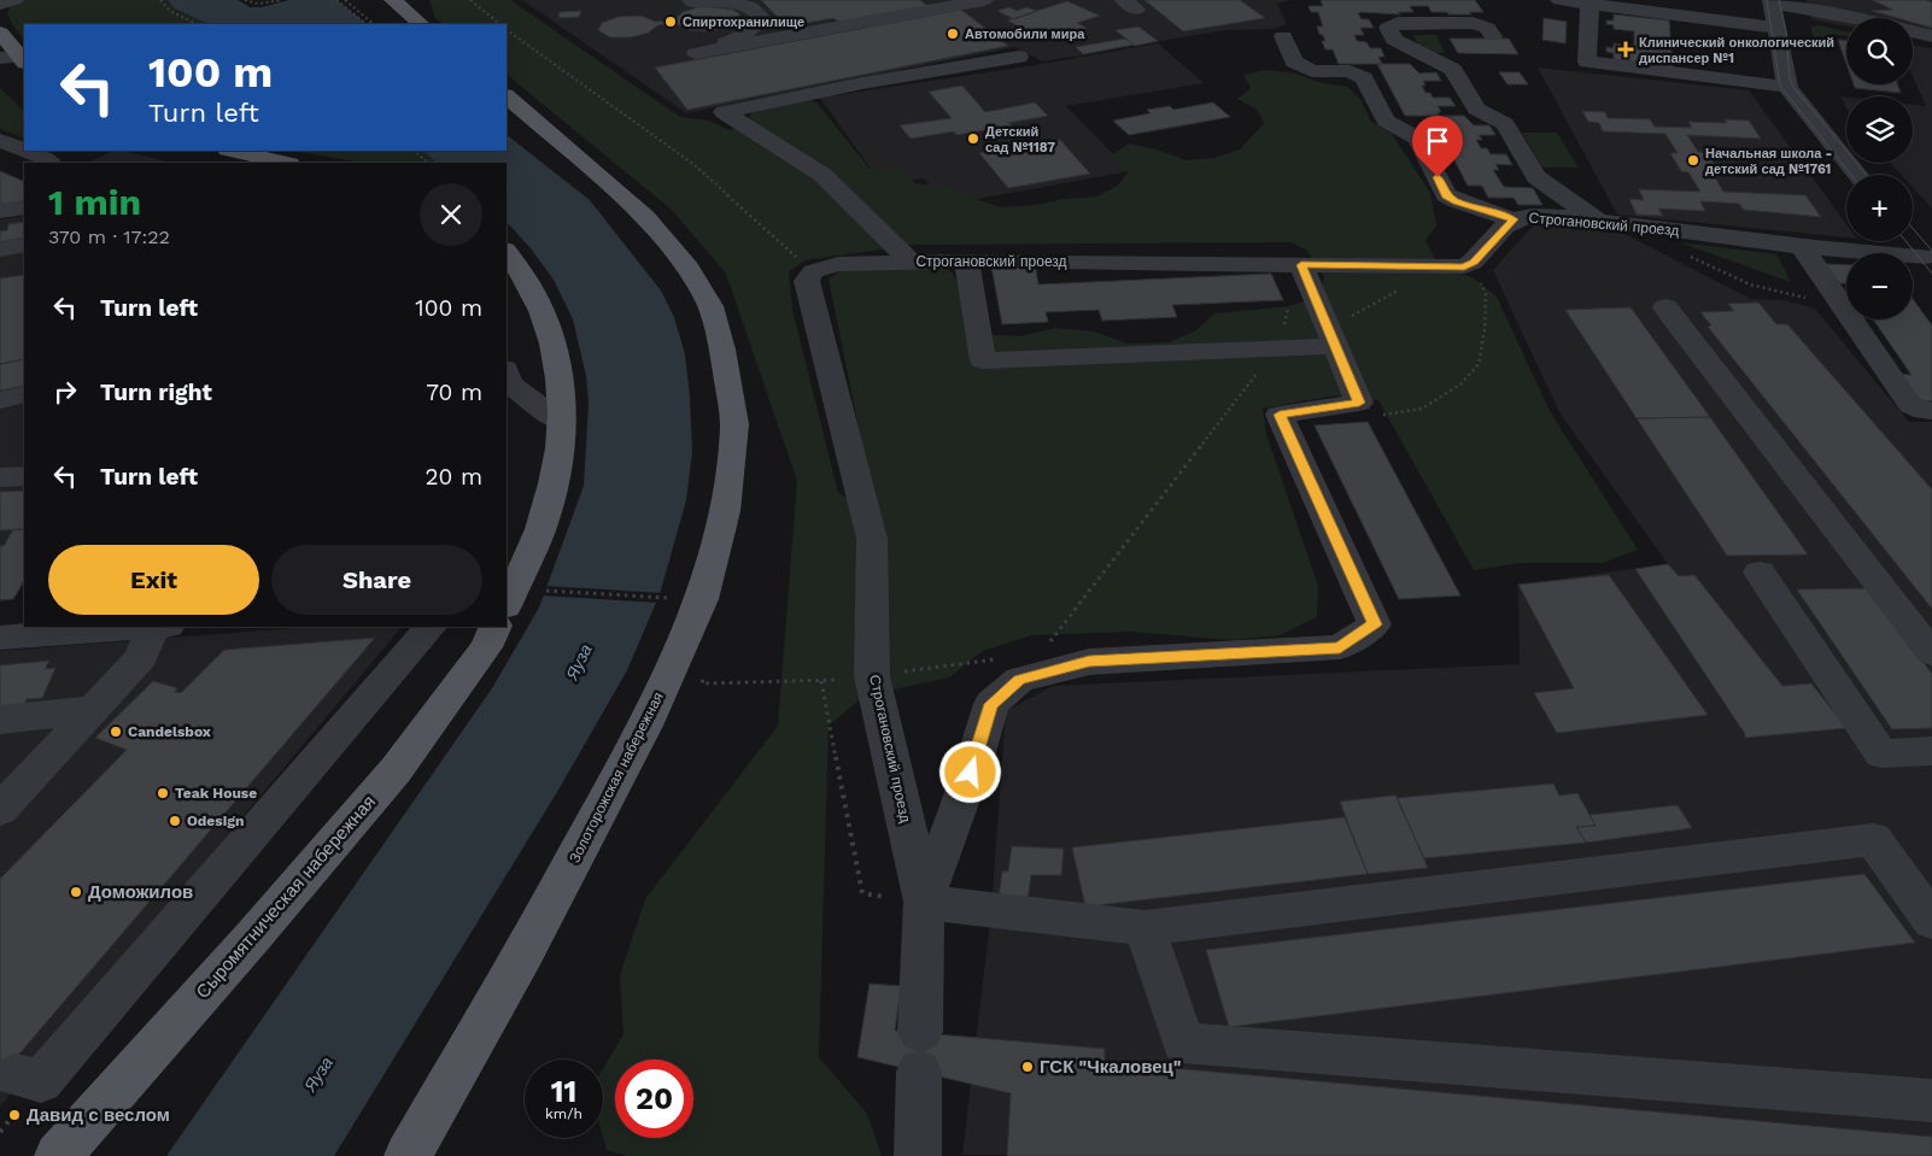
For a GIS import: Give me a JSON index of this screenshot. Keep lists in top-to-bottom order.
{
  "streets": {
    "main road": ["Золоторожская набережная", "Сыромятническая набережная"],
    "street": ["Строгановский проезд"]
  },
  "water": ["Яуза"],
  "places": {
    "other": [
      "Спиртохранилище",
      "Автомобили мира",
      "Детский сад №1187",
      "Начальная школа - детский сад №1761",
      "Candelsbox",
      "Teak House",
      "Odesign",
      "Доможилов",
      "ГСК \"Чкаловец\"",
      "Давид с веслом"
    ],
    "health": ["Клинический онкологический диспансер №1"]
  },
  "page": {
    "map_buttons": ["+", "−"],
    "turn": ["100 m", "Turn left"],
    "heading": ["1 min", "370 m · 17:22"],
    "list": [
      {
        "name": "Turn left",
        "value": "100 m"
      },
      {
        "name": "Turn right",
        "value": "70 m"
      },
      {
        "name": "Turn left",
        "value": "20 m"
      }
    ],
    "buttons": ["Exit", "Share"],
    "speed": "11 km/h",
    "limit": "20"
  }
}
